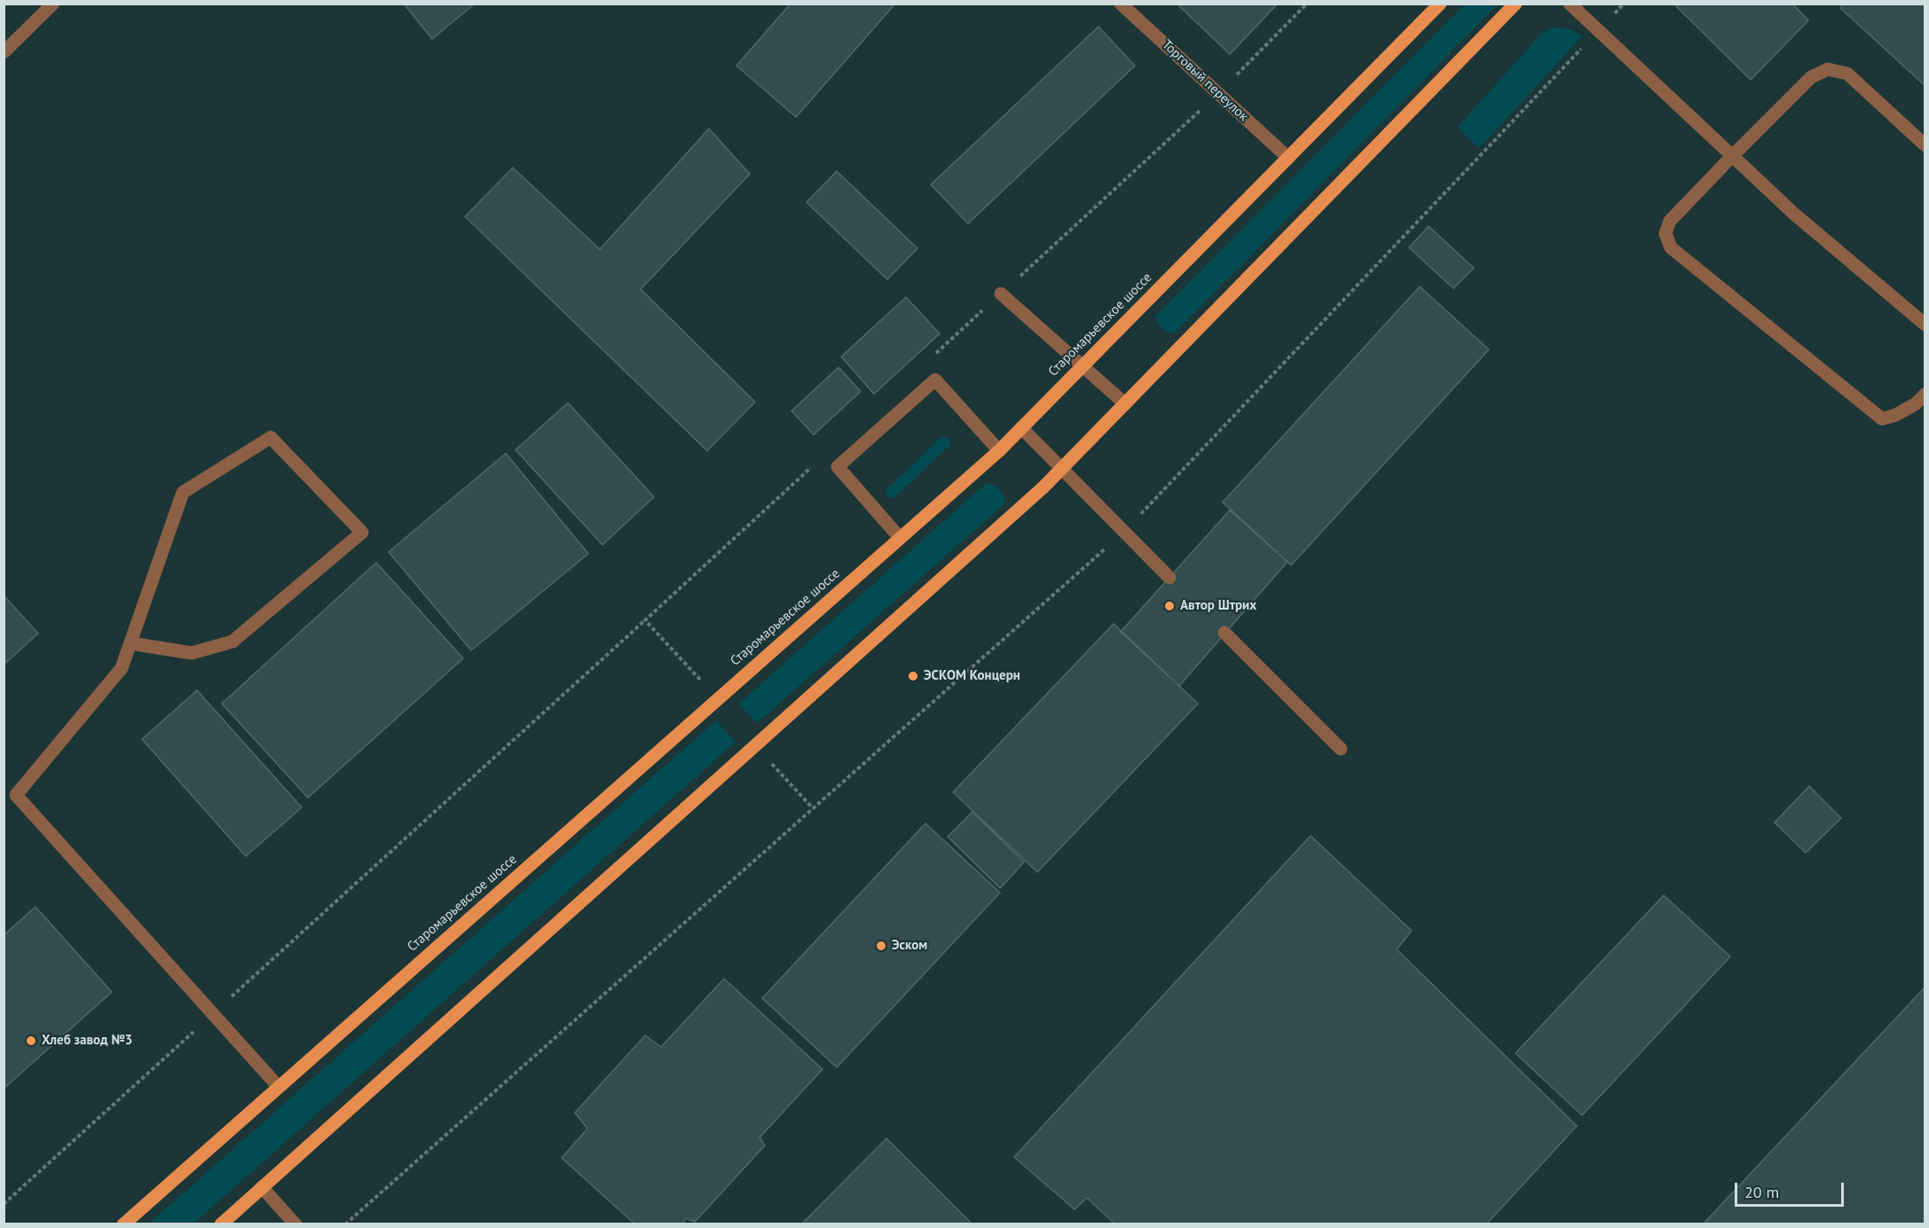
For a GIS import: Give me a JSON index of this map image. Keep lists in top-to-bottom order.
{
  "streets": {
    "main road": ["Старомарьевское шоссе"],
    "street": ["Торговый переулок"]
  },
  "crossings": [
    ["Торговый переулок", "Старомарьевское шоссе"]
  ],
  "places": [
    "Автор Штрих",
    "ЭСКОМ Концерн",
    "Эском",
    "Хлеб завод №3"
  ],
  "scale_bar": "20 m"
}
